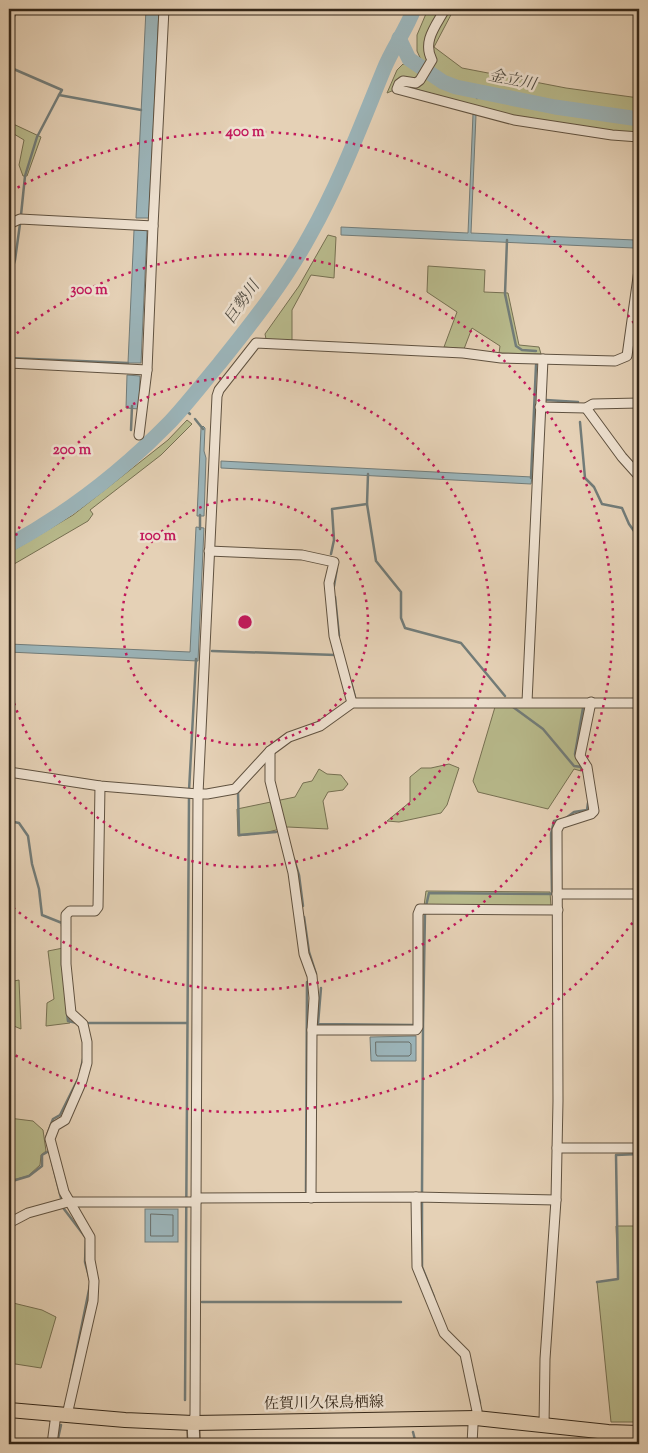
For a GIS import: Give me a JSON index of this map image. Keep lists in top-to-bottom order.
{
  "streets": {
    "main road": ["佐賀川久保鳥栖線"]
  },
  "water": ["金立川", "巨勢川"],
  "rings": [
    "400 m",
    "300 m",
    "200 m",
    "100 m"
  ]
}
